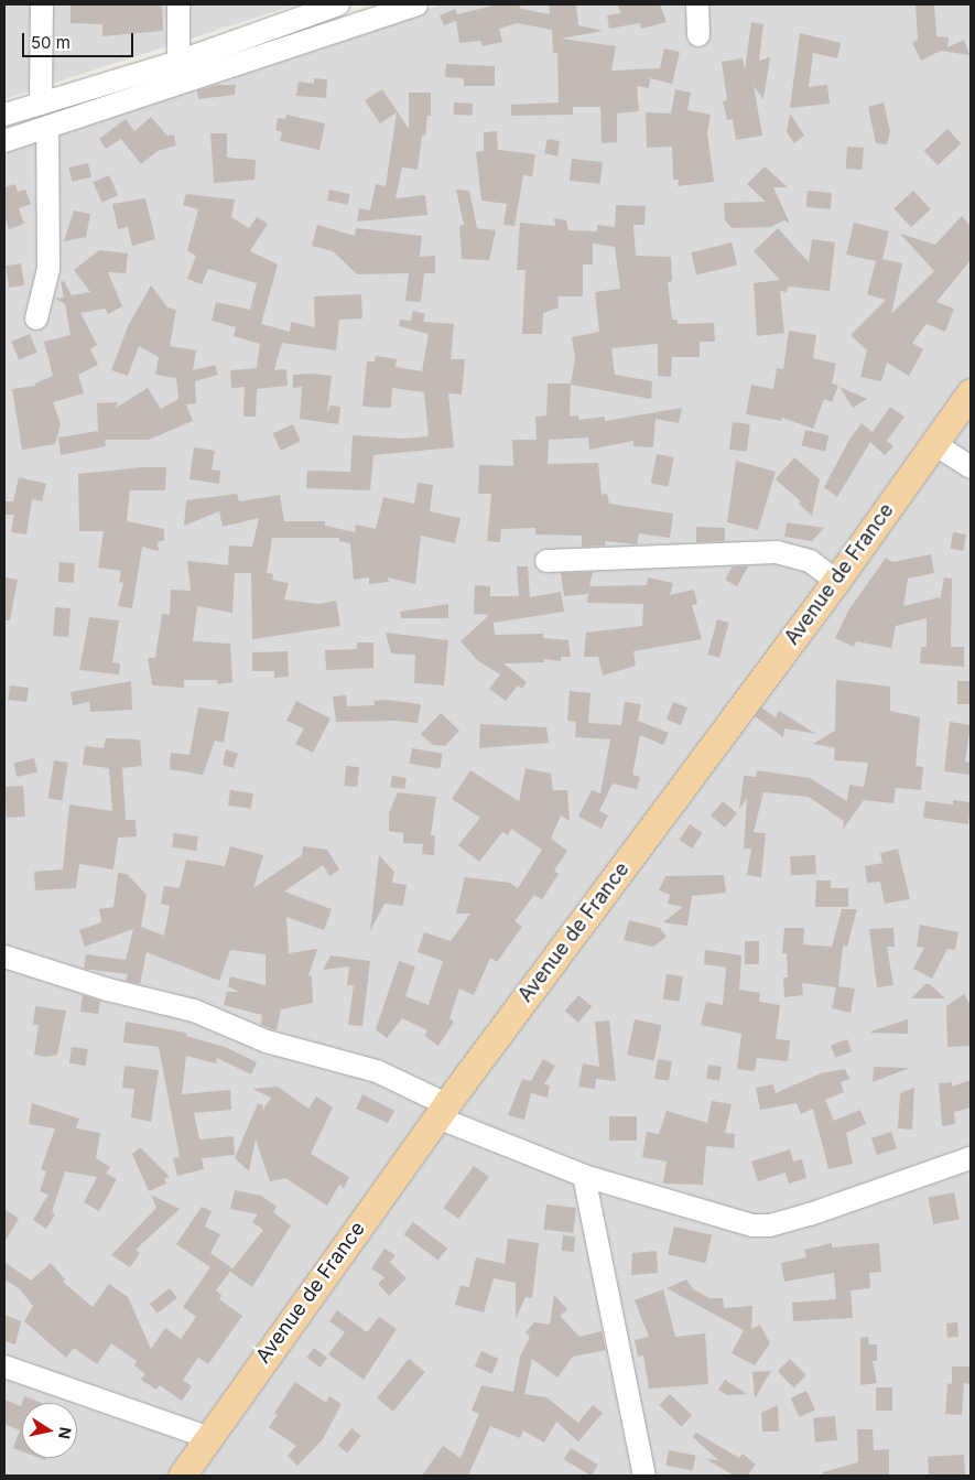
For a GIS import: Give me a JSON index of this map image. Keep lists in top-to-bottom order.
{
  "streets": {
    "main road": ["Avenue de France"]
  },
  "scale_bar": "50 m",
  "north": "right"
}
